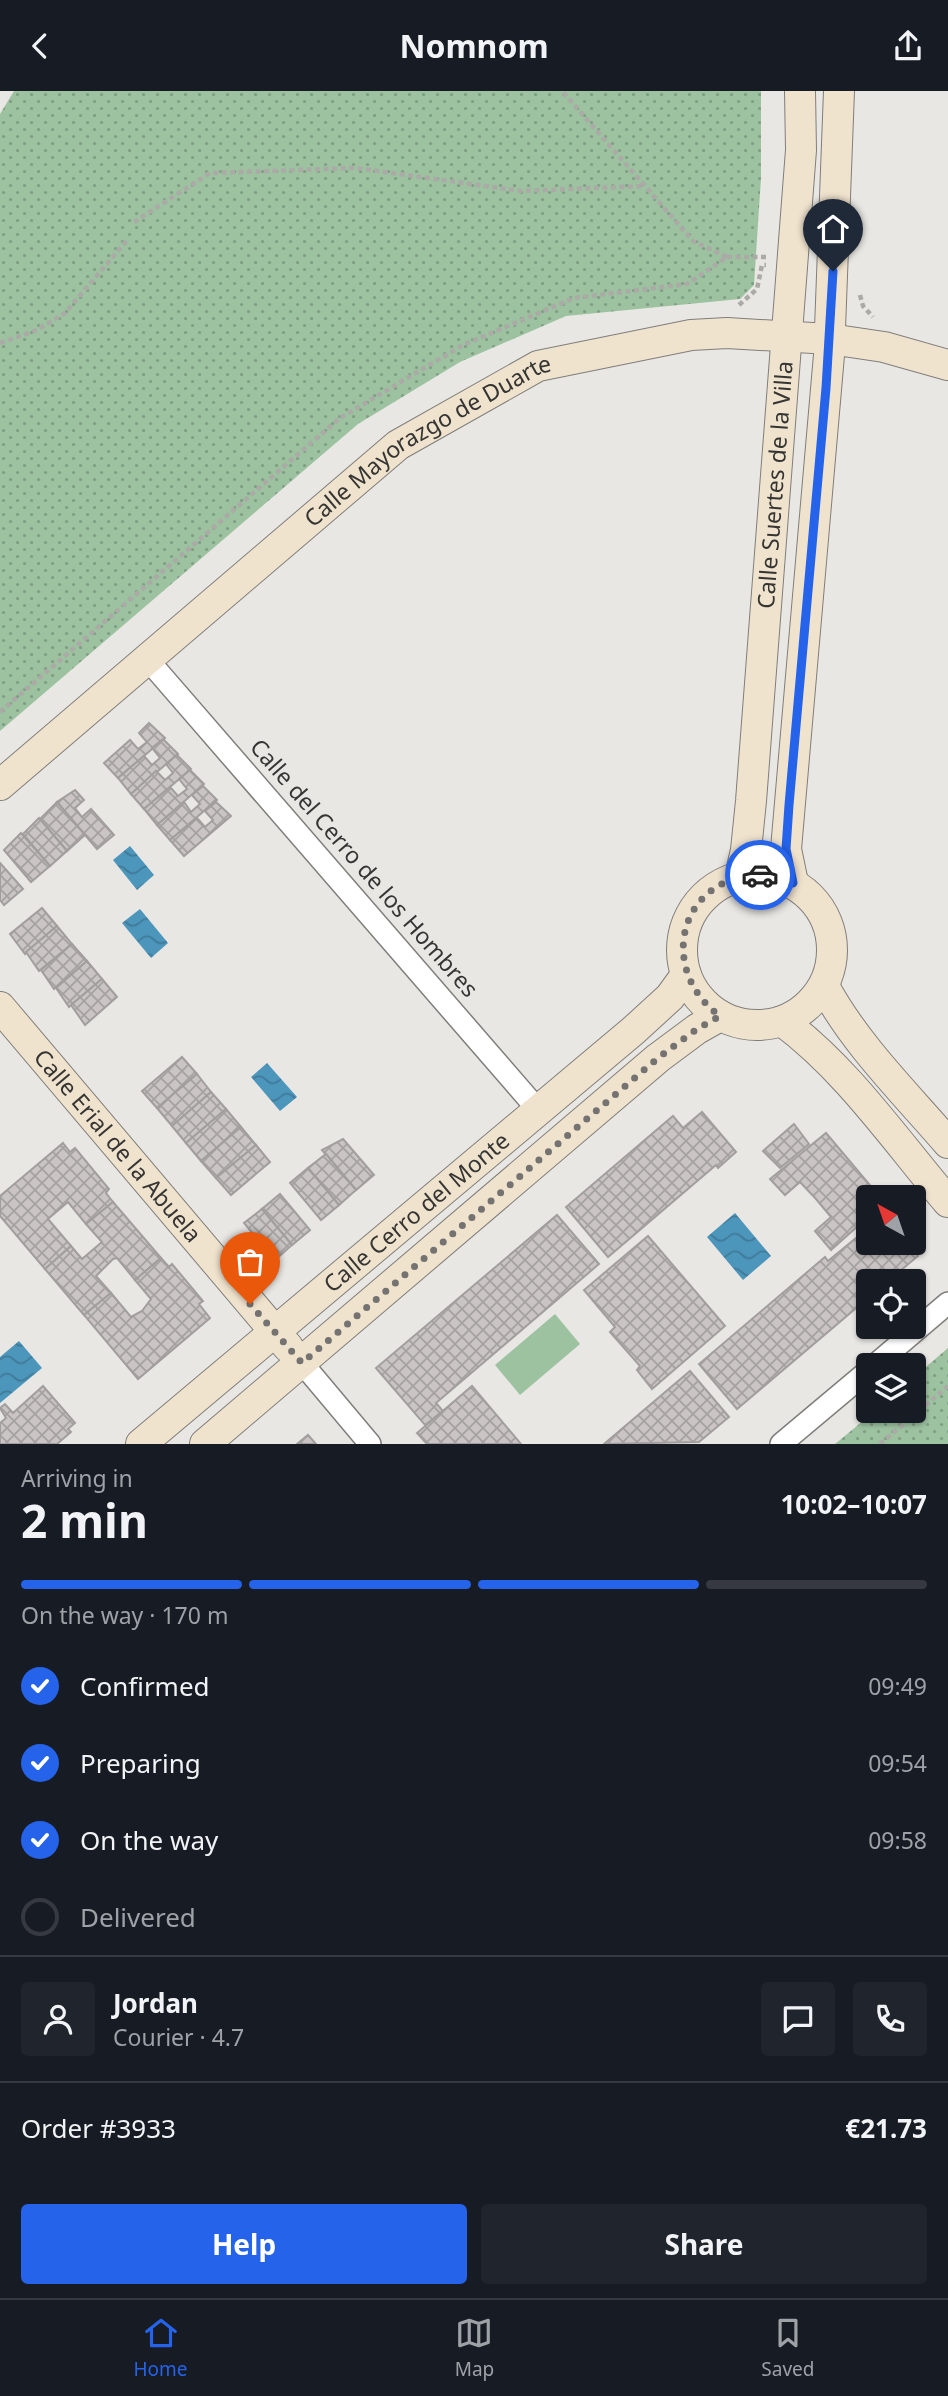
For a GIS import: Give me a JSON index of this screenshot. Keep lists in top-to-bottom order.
{
  "streets": {
    "main road": [
      "Calle Mayorazgo de Duarte",
      "Calle Suertes de la Villa",
      "Calle Erial de la Abuela",
      "Calle Cerro del Monte"
    ],
    "street": ["Calle del Cerro de los Hombres"]
  },
  "crossings": [
    ["Calle Mayorazgo de Duarte", "Calle Suertes de la Villa"],
    ["Calle Mayorazgo de Duarte", "Calle del Cerro de los Hombres"],
    ["Calle Suertes de la Villa", "Calle Cerro del Monte"],
    ["Calle del Cerro de los Hombres", "Calle Cerro del Monte"],
    ["Calle Erial de la Abuela", "Calle Cerro del Monte"]
  ],
  "north": "top left",
  "page": {
    "header": "Nomnom",
    "heading": ["2 min", "Arriving in", "10:02–10:07"],
    "panel": [
      "Jordan",
      "Courier · 4.7",
      "Order #3933",
      "€21.73"
    ],
    "bar": "On the way · 170 m",
    "list": [
      ["Confirmed", "09:49"],
      ["Preparing", "09:54"],
      ["On the way", "09:58"],
      "Delivered"
    ],
    "buttons": ["Help", "Share"],
    "tabs": ["Home", "Map", "Saved"]
  }
}
